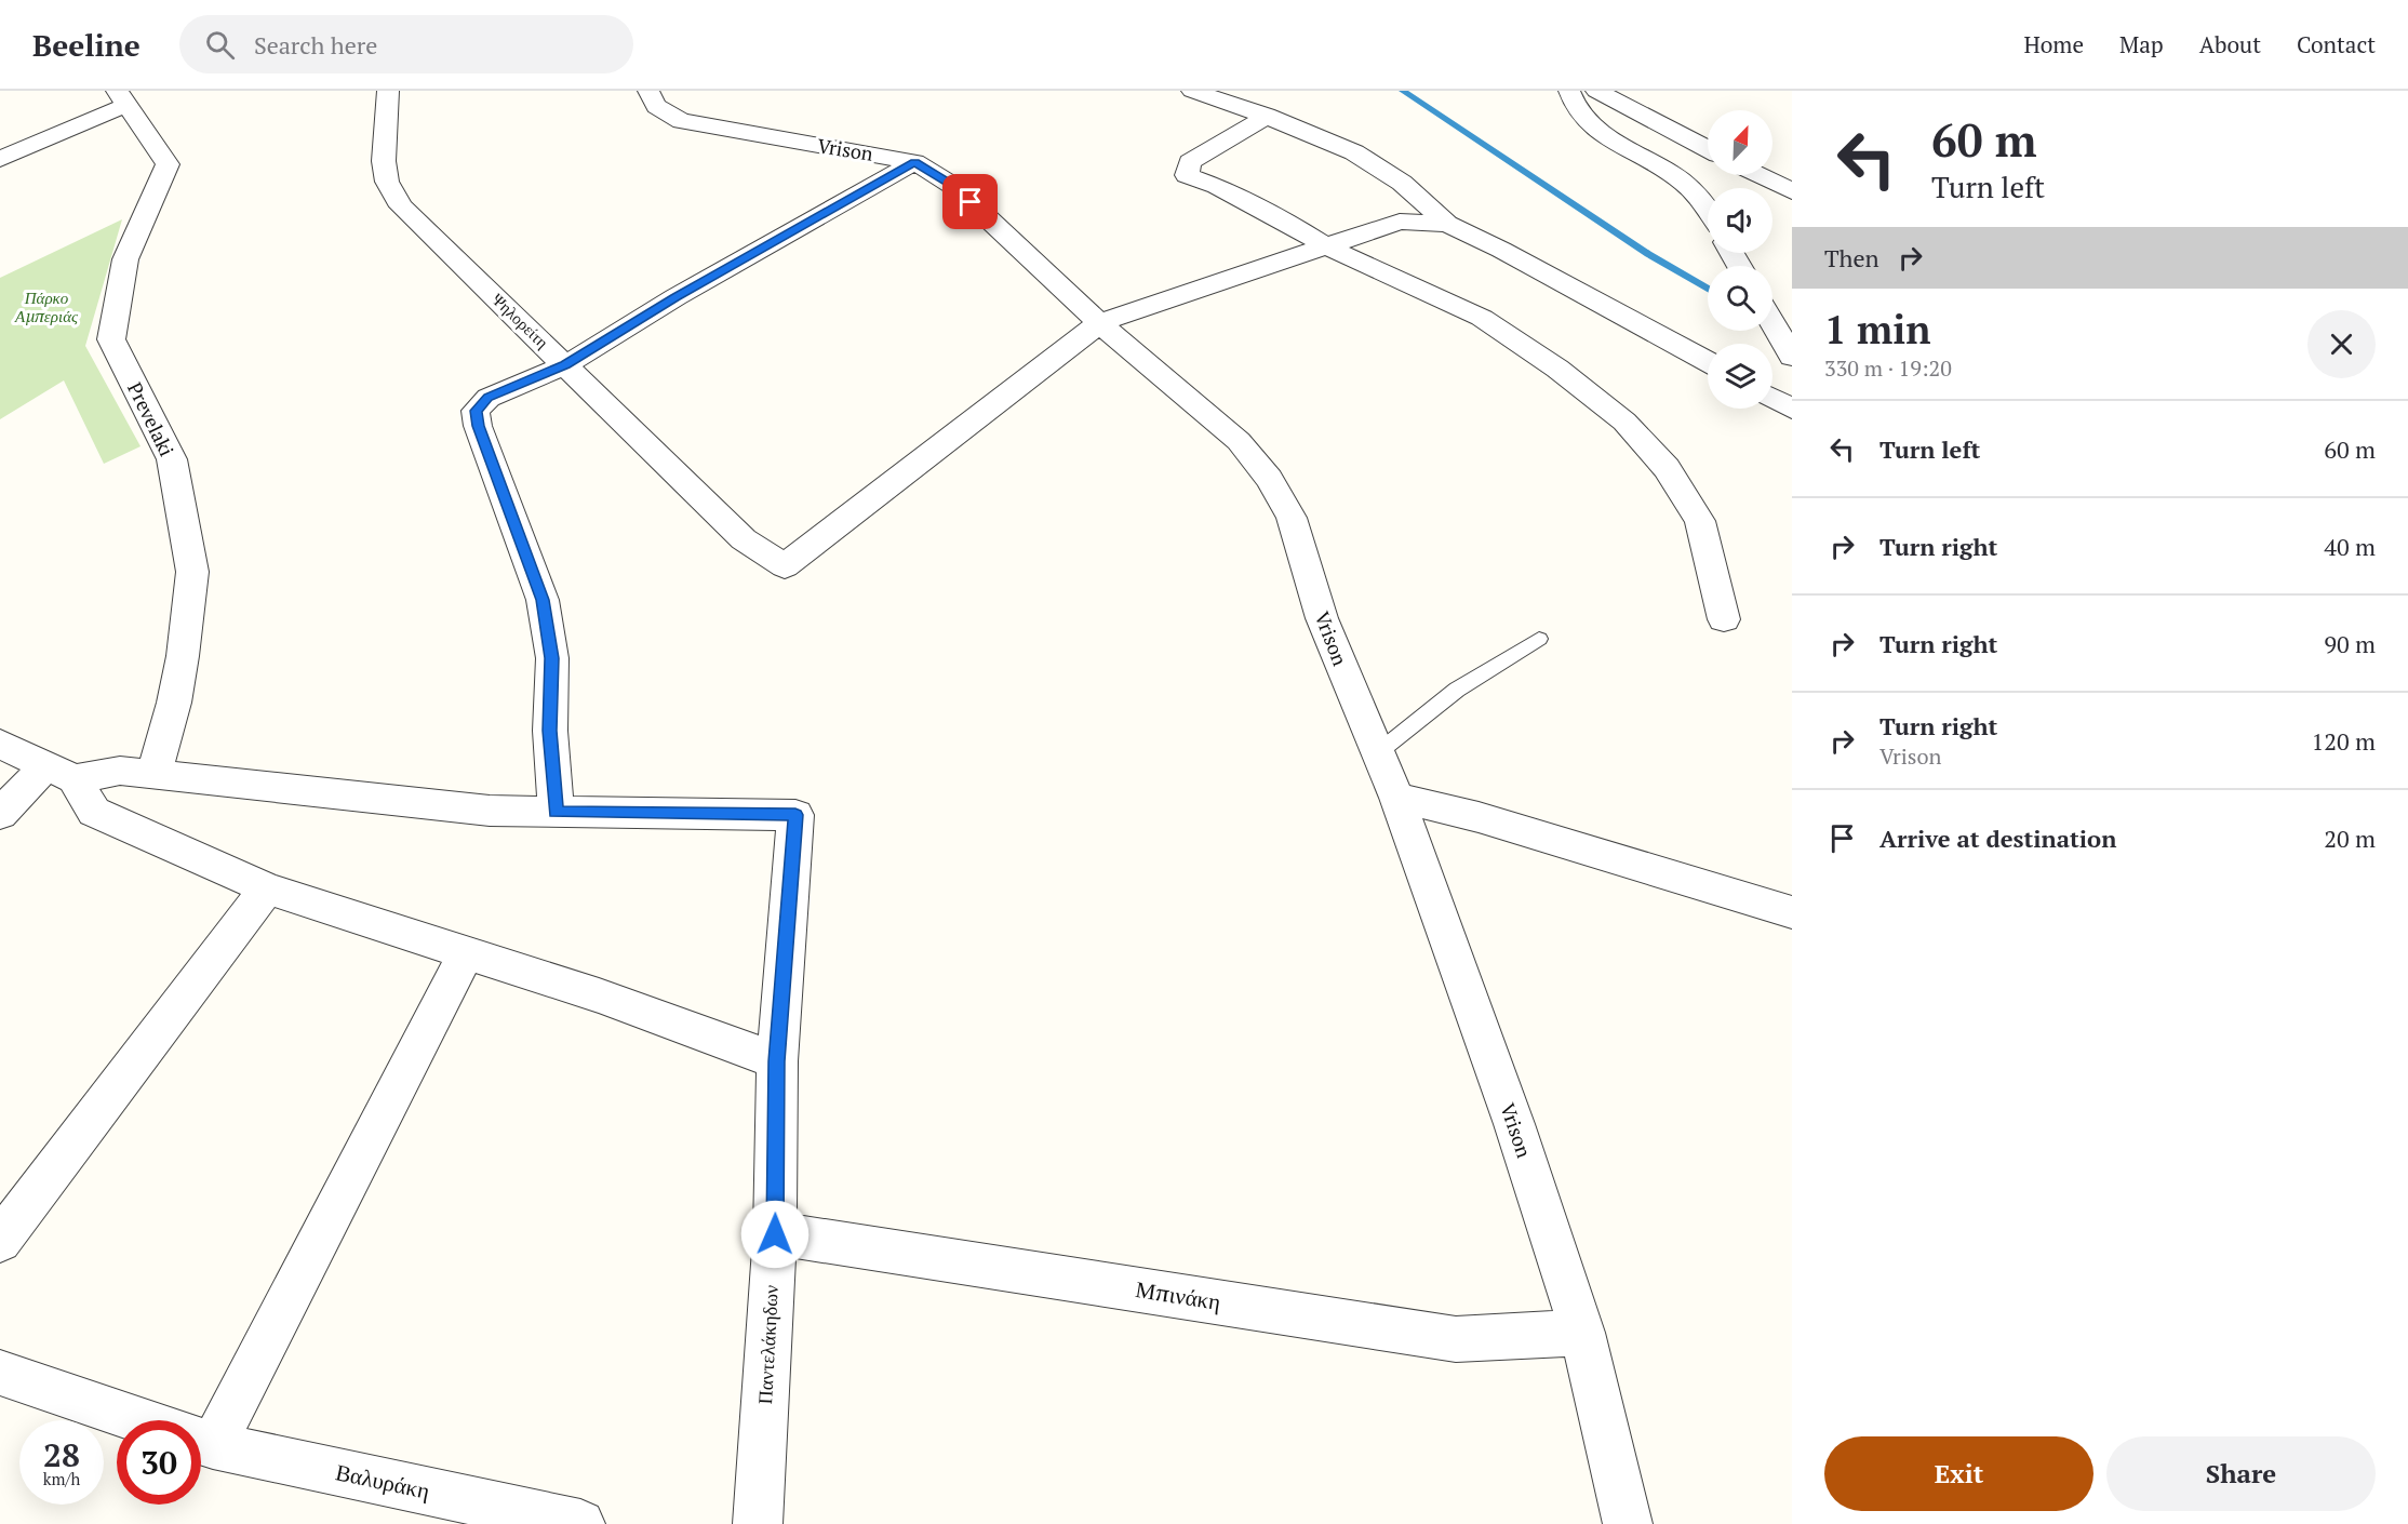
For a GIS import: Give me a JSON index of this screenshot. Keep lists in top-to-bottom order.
{
  "streets": {
    "street": [
      "Vrison",
      "Ψηλορείτη",
      "Prevelaki",
      "Μπινάκη",
      "Παντελάκηδων",
      "Βαλυράκη"
    ]
  },
  "crossings": [
    ["Vrison", "Ψηλορείτη"],
    ["Vrison", "Μπινάκη"],
    ["Μπινάκη", "Παντελάκηδων"]
  ],
  "parks": ["Πάρκο Αμπεριάς"],
  "north": "top right",
  "page": {
    "header": "Beeline",
    "search": "Search here",
    "nav": [
      "Home",
      "Map",
      "About",
      "Contact"
    ],
    "turn": ["60 m", "Turn left"],
    "then": "Then",
    "heading": ["1 min", "330 m · 19:20"],
    "list": [
      {
        "name": "Turn left",
        "value": "60 m"
      },
      {
        "name": "Turn right",
        "value": "40 m"
      },
      {
        "name": "Turn right",
        "value": "90 m"
      },
      {
        "name": "Turn right",
        "note": "Vrison",
        "value": "120 m"
      },
      {
        "name": "Arrive at destination",
        "value": "20 m"
      }
    ],
    "speed": "28 km/h",
    "limit": "30",
    "buttons": ["Exit", "Share"]
  }
}
